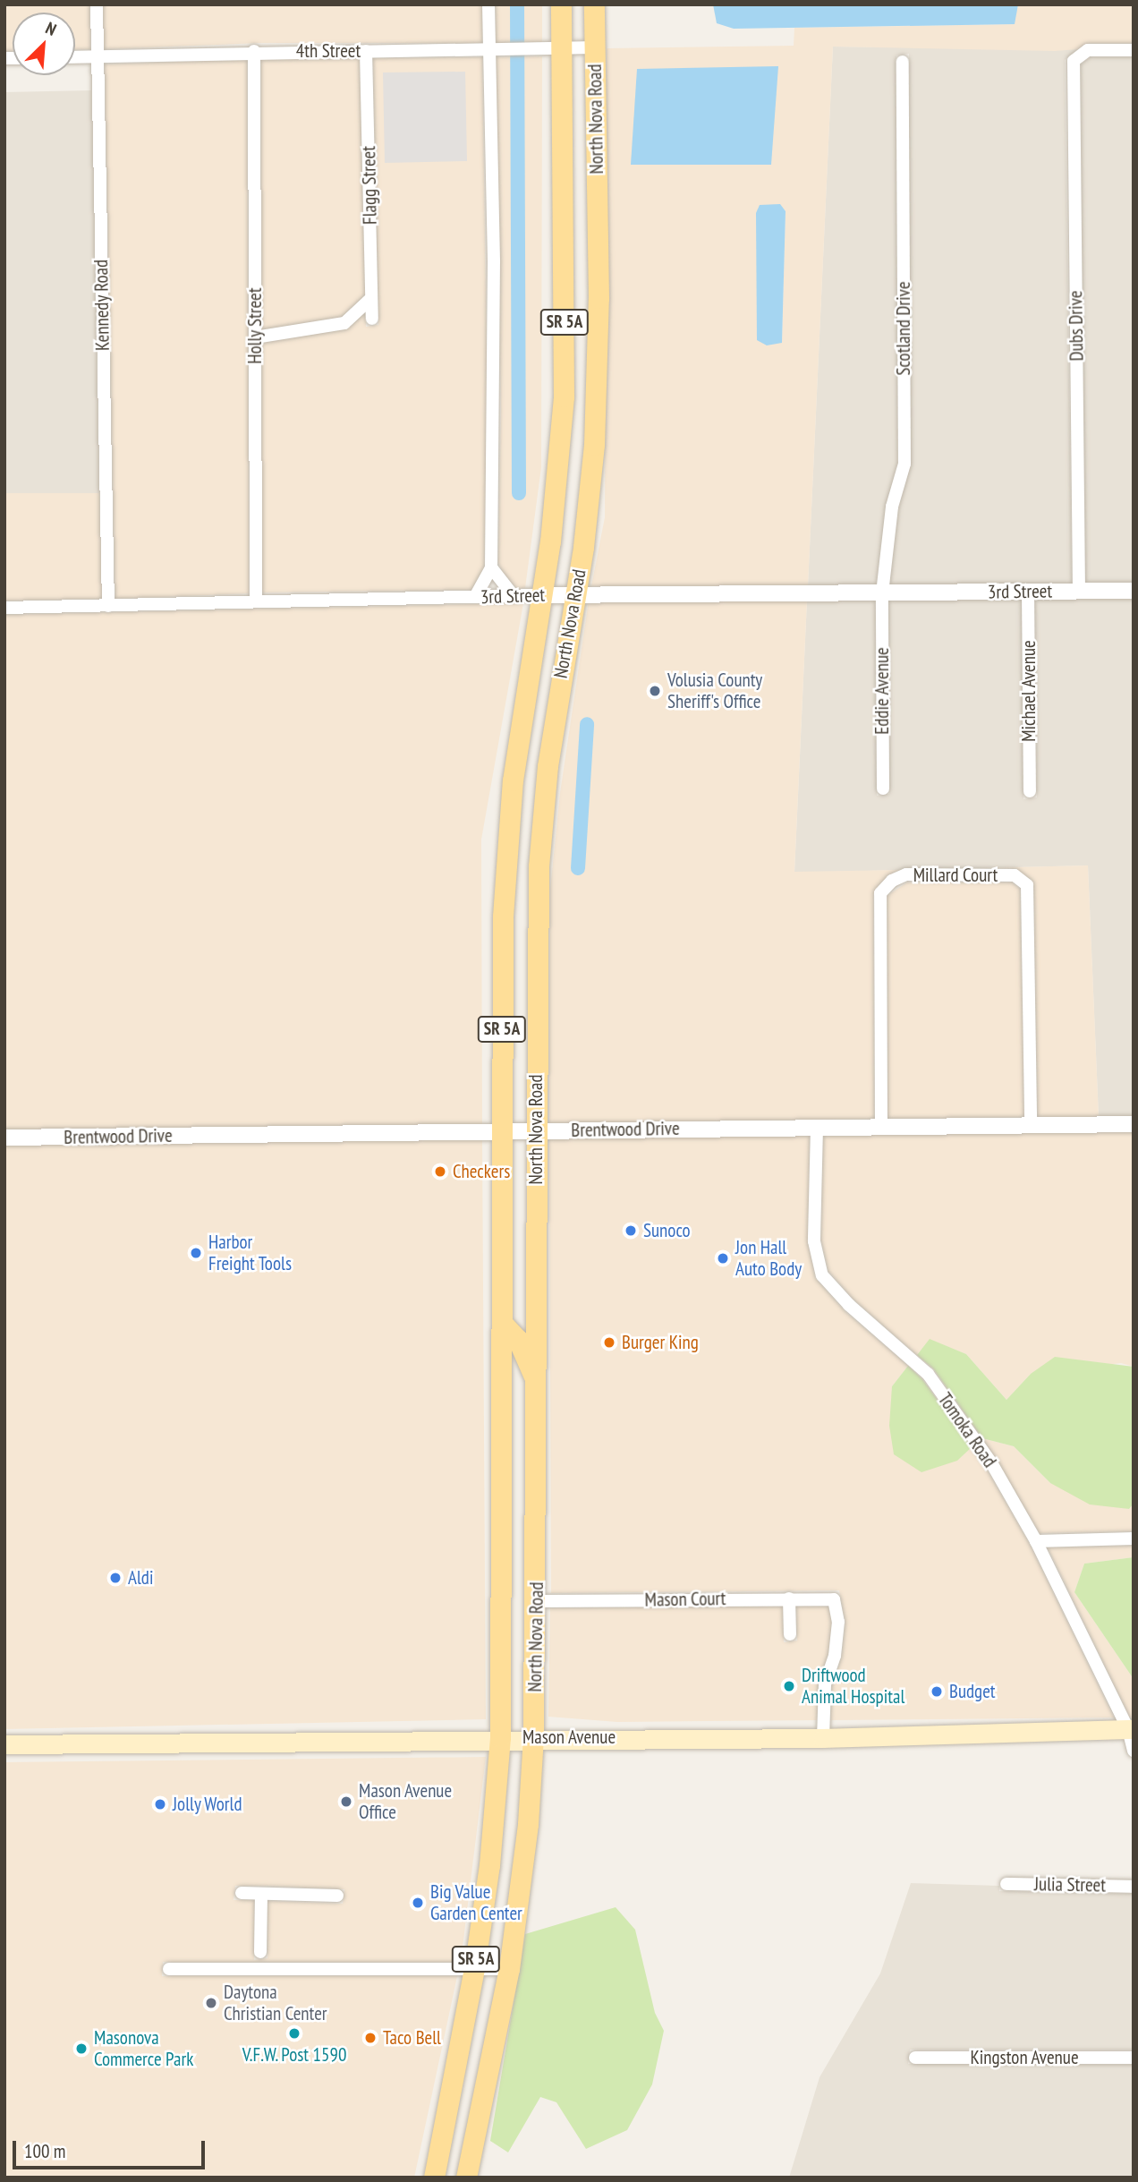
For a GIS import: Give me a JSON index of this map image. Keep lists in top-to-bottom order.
{
  "streets": {
    "main road": ["North Nova Road", "SR 5A", "Mason Avenue"],
    "street": [
      "4th Street",
      "Flagg Street",
      "Kennedy Road",
      "Holly Street",
      "Dubs Drive",
      "Scotland Drive",
      "3rd Street",
      "Eddie Avenue",
      "Michael Avenue",
      "Millard Court",
      "Brentwood Drive",
      "Tomoka Road",
      "Mason Court",
      "Julia Street",
      "Kingston Avenue"
    ]
  },
  "crossings": [
    ["4th Street", "North Nova Road"],
    ["4th Street", "Flagg Street"],
    ["4th Street", "Kennedy Road"],
    ["4th Street", "Holly Street"],
    ["North Nova Road", "3rd Street"],
    ["North Nova Road", "Brentwood Drive"],
    ["North Nova Road", "Mason Court"],
    ["North Nova Road", "Mason Avenue"],
    ["Kennedy Road", "3rd Street"],
    ["Holly Street", "3rd Street"],
    ["Dubs Drive", "3rd Street"],
    ["Scotland Drive", "3rd Street"],
    ["Scotland Drive", "Eddie Avenue"],
    ["3rd Street", "Eddie Avenue"],
    ["3rd Street", "Michael Avenue"],
    ["Millard Court", "Brentwood Drive"],
    ["Brentwood Drive", "Tomoka Road"],
    ["Tomoka Road", "Mason Avenue"],
    ["Mason Court", "Mason Avenue"]
  ],
  "places": [
    "Volusia County Sheriff's Office",
    "Checkers",
    "Sunoco",
    "Harbor Freight Tools",
    "Jon Hall Auto Body",
    "Burger King",
    "Aldi",
    "Driftwood Animal Hospital",
    "Budget",
    "Mason Avenue Office",
    "Jolly World",
    "Big Value Garden Center",
    "Daytona Christian Center",
    "V.F.W. Post 1590",
    "Taco Bell",
    "Masonova Commerce Park"
  ],
  "scale_bar": "100 m",
  "north": "top right"
}
